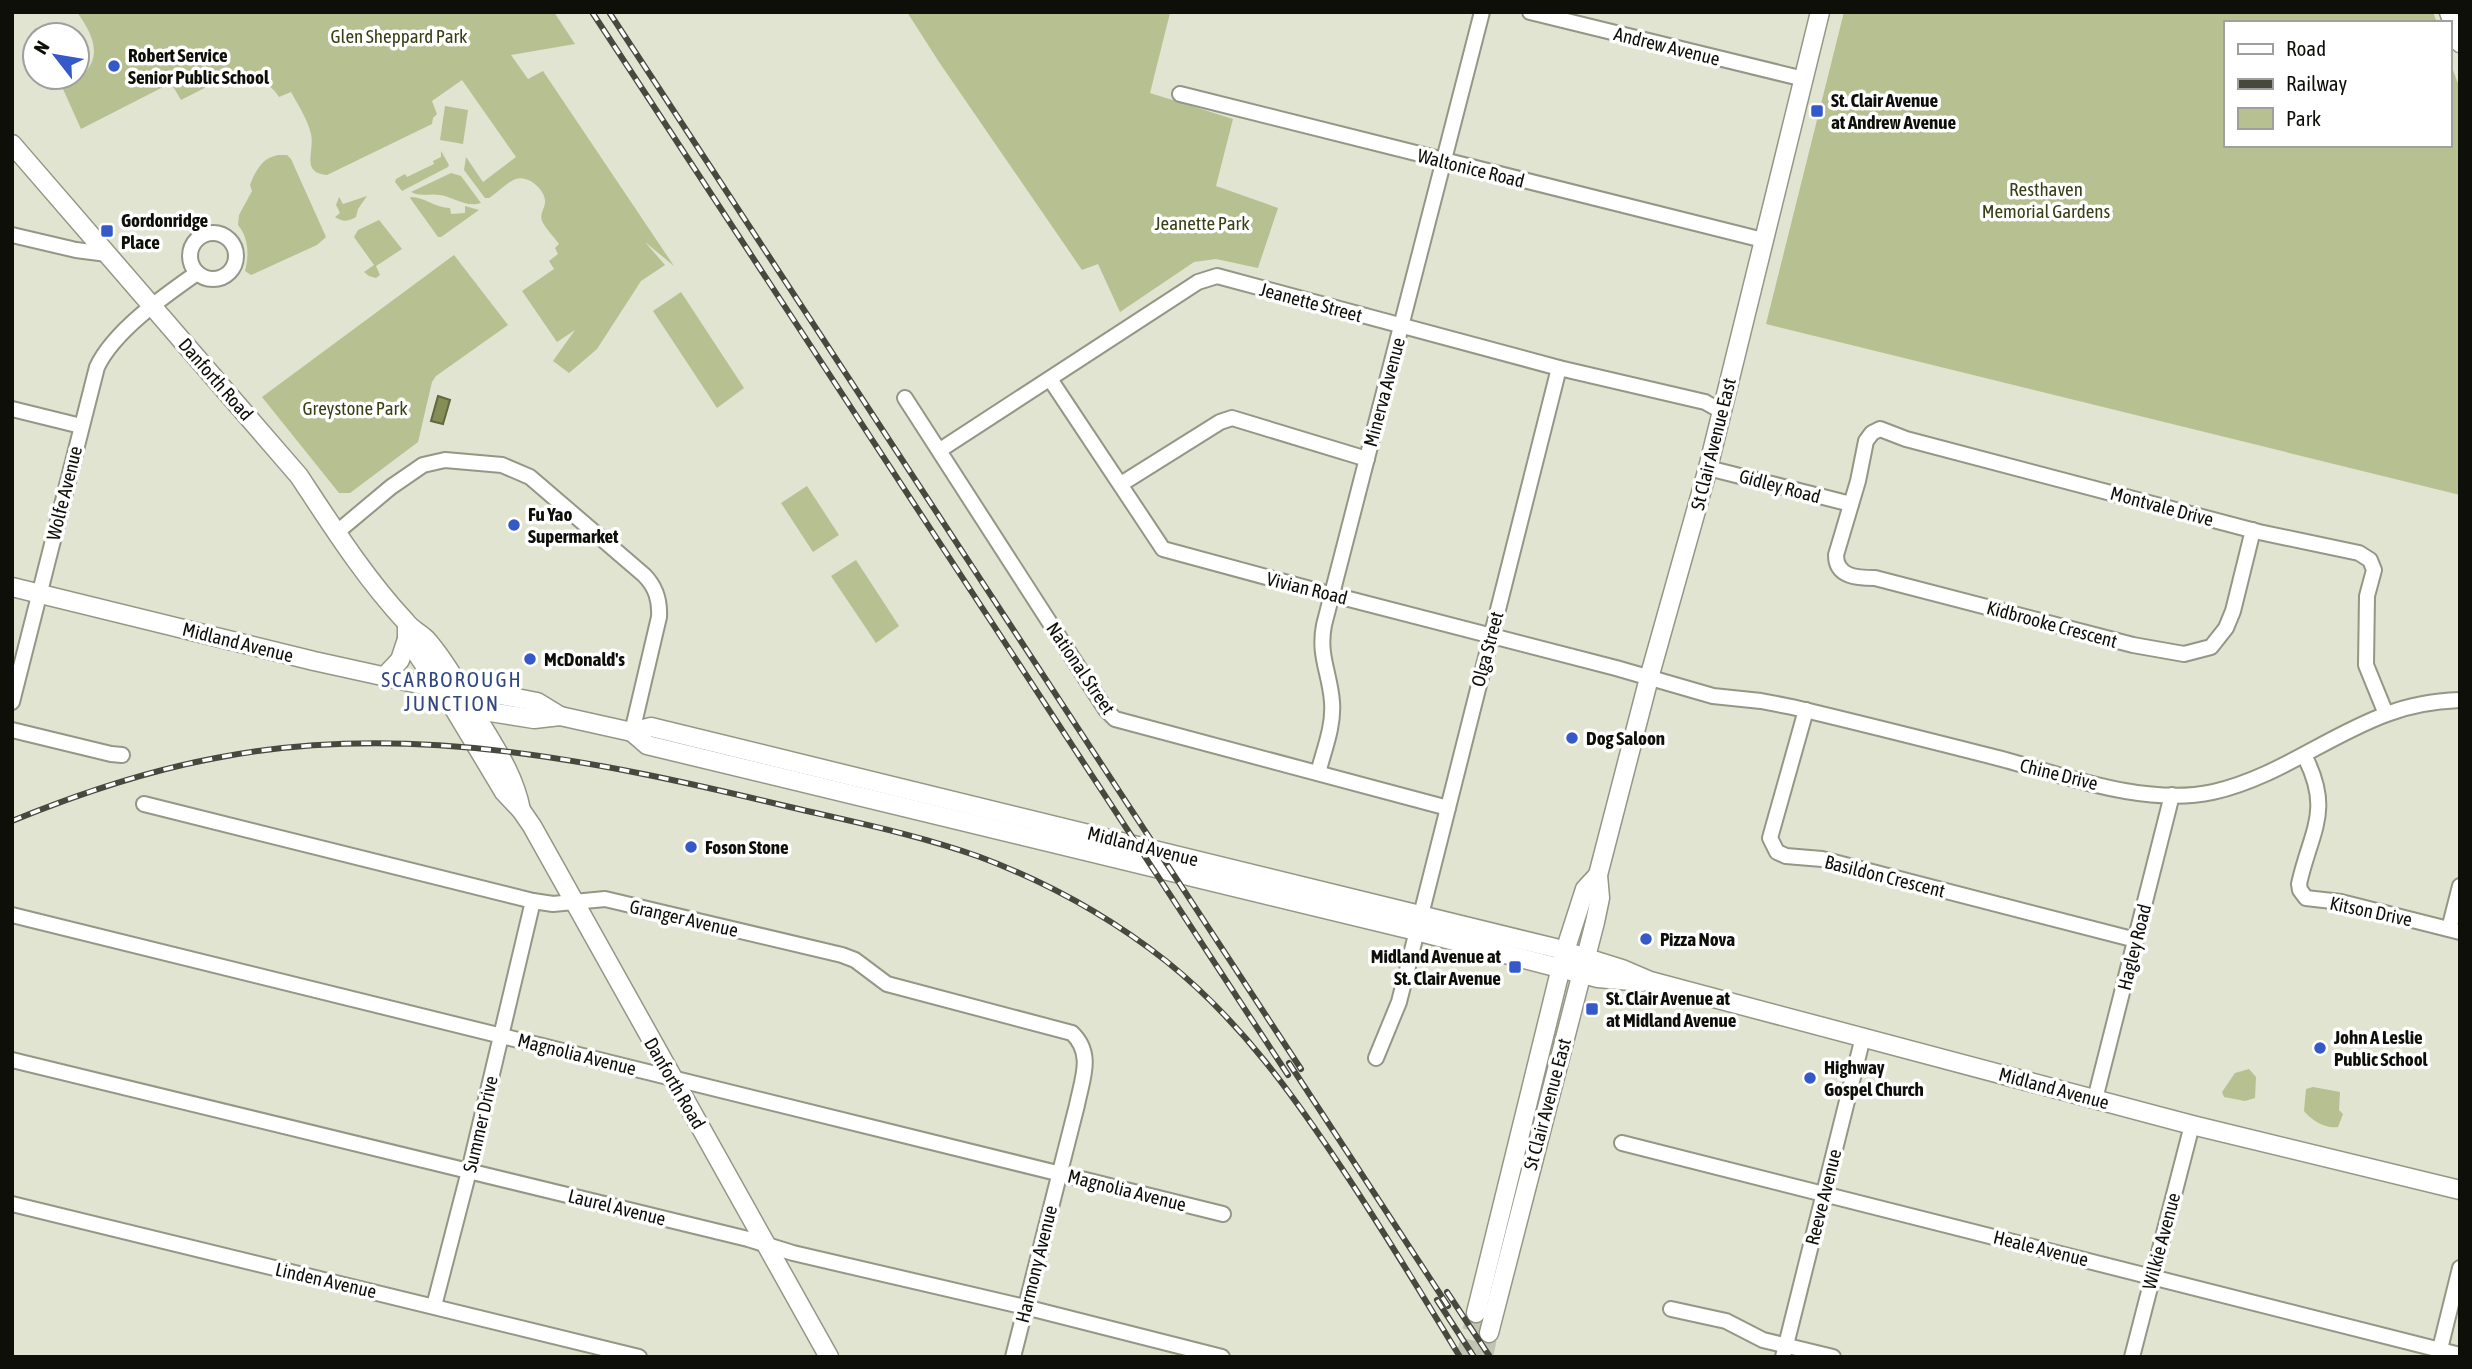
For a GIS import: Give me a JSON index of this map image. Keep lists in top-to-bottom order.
{
  "streets": {
    "main road": ["Danforth Road", "St Clair Avenue East", "Midland Avenue"],
    "street": [
      "Andrew Avenue",
      "Waltonice Road",
      "Jeanette Street",
      "Minerva Avenue",
      "Gidley Road",
      "Wolfe Avenue",
      "Montvale Drive",
      "Vivian Road",
      "Kidbrooke Crescent",
      "Olga Street",
      "National Street",
      "Chine Drive",
      "Basildon Crescent",
      "Kitson Drive",
      "Granger Avenue",
      "Hagley Road",
      "Magnolia Avenue",
      "Summer Drive",
      "Reeve Avenue",
      "Laurel Avenue",
      "Wilkie Avenue",
      "Heale Avenue",
      "Harmony Avenue",
      "Linden Avenue"
    ]
  },
  "crossings": [
    ["Andrew Avenue", "St Clair Avenue East"],
    ["Waltonice Road", "Minerva Avenue"],
    ["Waltonice Road", "St Clair Avenue East"],
    ["Jeanette Street", "Minerva Avenue"],
    ["Jeanette Street", "St Clair Avenue East"],
    ["Jeanette Street", "Vivian Road"],
    ["Jeanette Street", "Olga Street"],
    ["Jeanette Street", "National Street"],
    ["Danforth Road", "Wolfe Avenue"],
    ["Danforth Road", "Midland Avenue"],
    ["Danforth Road", "Granger Avenue"],
    ["Danforth Road", "Magnolia Avenue"],
    ["Danforth Road", "Laurel Avenue"],
    ["Minerva Avenue", "Vivian Road"],
    ["Minerva Avenue", "National Street"],
    ["St Clair Avenue East", "Gidley Road"],
    ["St Clair Avenue East", "Vivian Road"],
    ["St Clair Avenue East", "Midland Avenue"],
    ["St Clair Avenue East", "Chine Drive"],
    ["Gidley Road", "Montvale Drive"],
    ["Gidley Road", "Kidbrooke Crescent"],
    ["Wolfe Avenue", "Midland Avenue"],
    ["Montvale Drive", "Kidbrooke Crescent"],
    ["Montvale Drive", "Chine Drive"],
    ["Vivian Road", "Olga Street"],
    ["Vivian Road", "Chine Drive"],
    ["Midland Avenue", "Olga Street"],
    ["Midland Avenue", "Hagley Road"],
    ["Midland Avenue", "Reeve Avenue"],
    ["Midland Avenue", "Wilkie Avenue"],
    ["Olga Street", "National Street"],
    ["Chine Drive", "Basildon Crescent"],
    ["Chine Drive", "Kitson Drive"],
    ["Chine Drive", "Hagley Road"],
    ["Basildon Crescent", "Hagley Road"],
    ["Granger Avenue", "Magnolia Avenue"],
    ["Granger Avenue", "Summer Drive"],
    ["Granger Avenue", "Harmony Avenue"],
    ["Magnolia Avenue", "Summer Drive"],
    ["Magnolia Avenue", "Harmony Avenue"],
    ["Summer Drive", "Laurel Avenue"],
    ["Summer Drive", "Linden Avenue"],
    ["Reeve Avenue", "Heale Avenue"],
    ["Laurel Avenue", "Harmony Avenue"],
    ["Wilkie Avenue", "Heale Avenue"]
  ],
  "districts": ["SCARBOROUGH JUNCTION"],
  "parks": [
    "Glen Sheppard Park",
    "Resthaven Memorial Gardens",
    "Jeanette Park",
    "Greystone Park"
  ],
  "places": {
    "other": [
      "Robert Service Senior Public School",
      "Fu Yao Supermarket",
      "McDonald's",
      "Dog Saloon",
      "Foson Stone",
      "Pizza Nova",
      "John A Leslie Public School",
      "Highway Gospel Church"
    ],
    "transit": [
      "St. Clair Avenue at Andrew Avenue",
      "Gordonridge Place",
      "Midland Avenue at St. Clair Avenue",
      "St. Clair Avenue at at Midland Avenue"
    ]
  },
  "legend": ["Road", "Railway", "Park"],
  "north": "top left"
}
